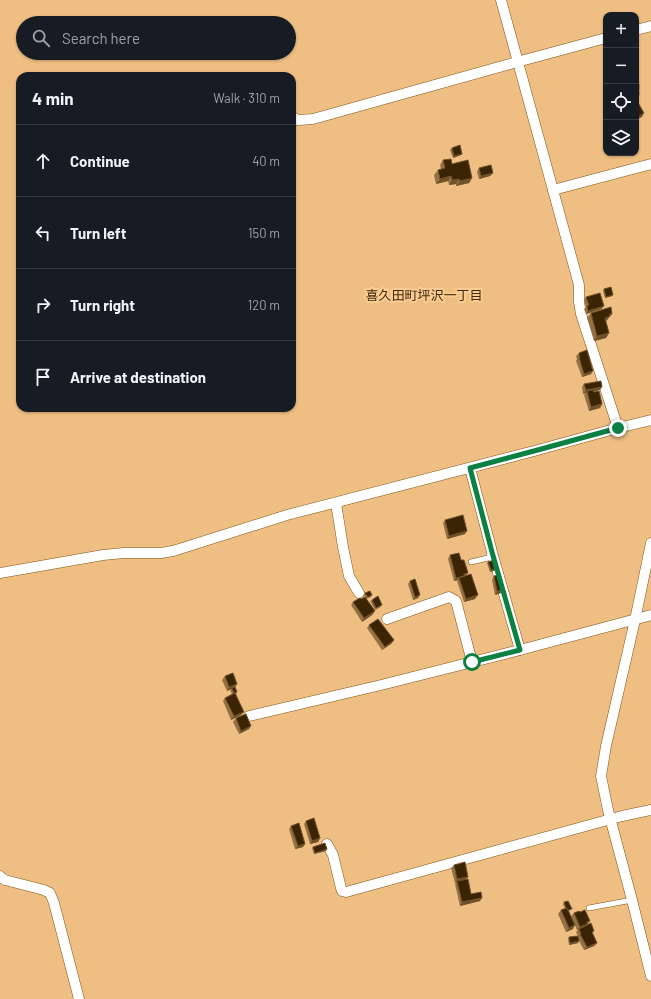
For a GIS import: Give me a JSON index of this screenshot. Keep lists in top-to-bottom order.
{
  "districts": ["喜久田町坪沢一丁目"],
  "page": {
    "map_buttons": ["+", "−"],
    "search": "Search here",
    "heading": ["4 min", "Walk · 310 m"],
    "list": [
      ["Continue", "40 m"],
      ["Turn left", "150 m"],
      ["Turn right", "120 m"],
      "Arrive at destination"
    ]
  }
}
